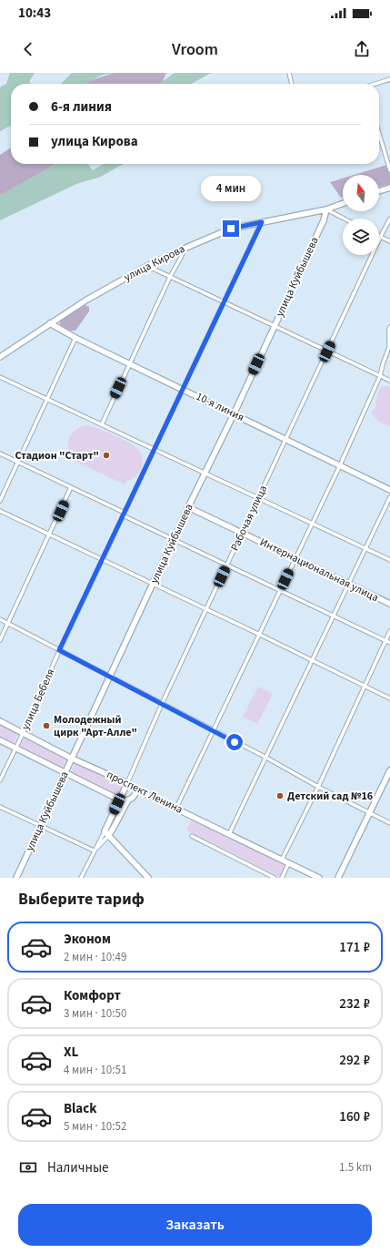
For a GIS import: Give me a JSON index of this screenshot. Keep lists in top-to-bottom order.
{
  "streets": {
    "street": [
      "улица Кирова",
      "улица Куйбышева",
      "10-я линия",
      "Рабочая улица",
      "Интернациональная улица",
      "улица Бебеля",
      "проспект Ленина"
    ]
  },
  "crossings": [
    ["улица Кирова", "улица Куйбышева"],
    ["улица Кирова", "10-я линия"],
    ["улица Кирова", "улица Бебеля"],
    ["улица Куйбышева", "10-я линия"],
    ["улица Куйбышева", "Интернациональная улица"],
    ["улица Куйбышева", "проспект Ленина"],
    ["10-я линия", "Рабочая улица"],
    ["10-я линия", "улица Бебеля"],
    ["Рабочая улица", "Интернациональная улица"],
    ["Рабочая улица", "проспект Ленина"],
    ["улица Бебеля", "проспект Ленина"]
  ],
  "places": ["Стадион \"Старт\"", "Молодежный цирк \"Арт-Алле\"", "Детский сад №16"],
  "north": "top",
  "page": {
    "status": "10:43",
    "header": "Vroom",
    "banner": ["6-я линия", "улица Кирова"],
    "bubble": "4 мин",
    "heading": "Выберите тариф",
    "list": [
      {
        "name": "Эконом",
        "note": "2 мин · 10:49",
        "value": "171 ₽"
      },
      {
        "name": "Комфорт",
        "note": "3 мин · 10:50",
        "value": "232 ₽"
      },
      {
        "name": "XL",
        "note": "4 мин · 10:51",
        "value": "292 ₽"
      },
      {
        "name": "Black",
        "note": "5 мин · 10:52",
        "value": "160 ₽"
      }
    ],
    "pay": ["Наличные", "1.5 km"],
    "buttons": "Заказать"
  }
}
